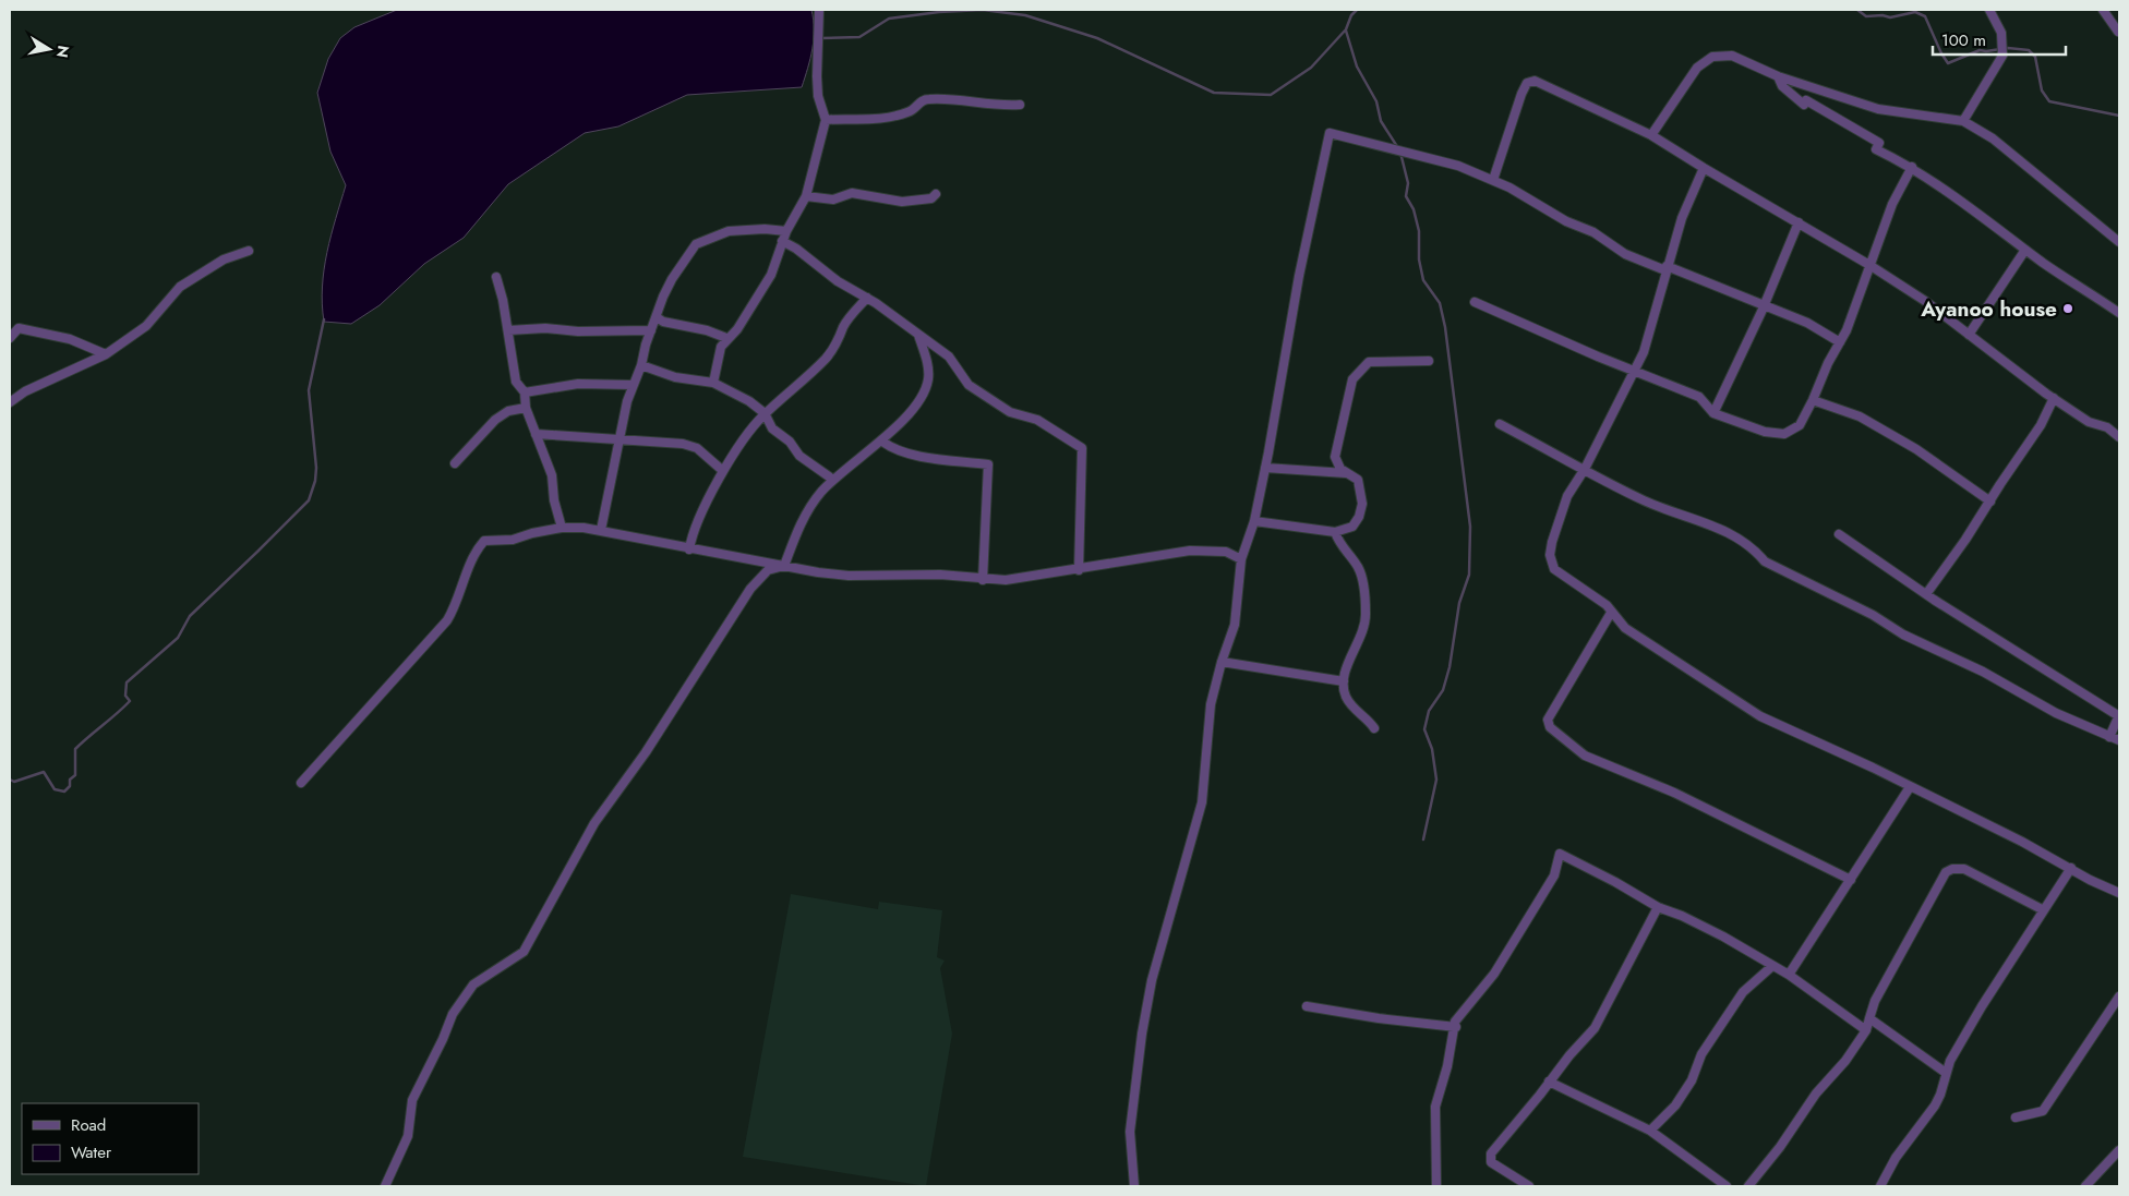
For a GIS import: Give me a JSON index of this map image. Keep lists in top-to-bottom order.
{
  "places": ["Ayanoo house"],
  "legend": ["Road", "Water"],
  "scale_bar": "100 m",
  "north": "right"
}
